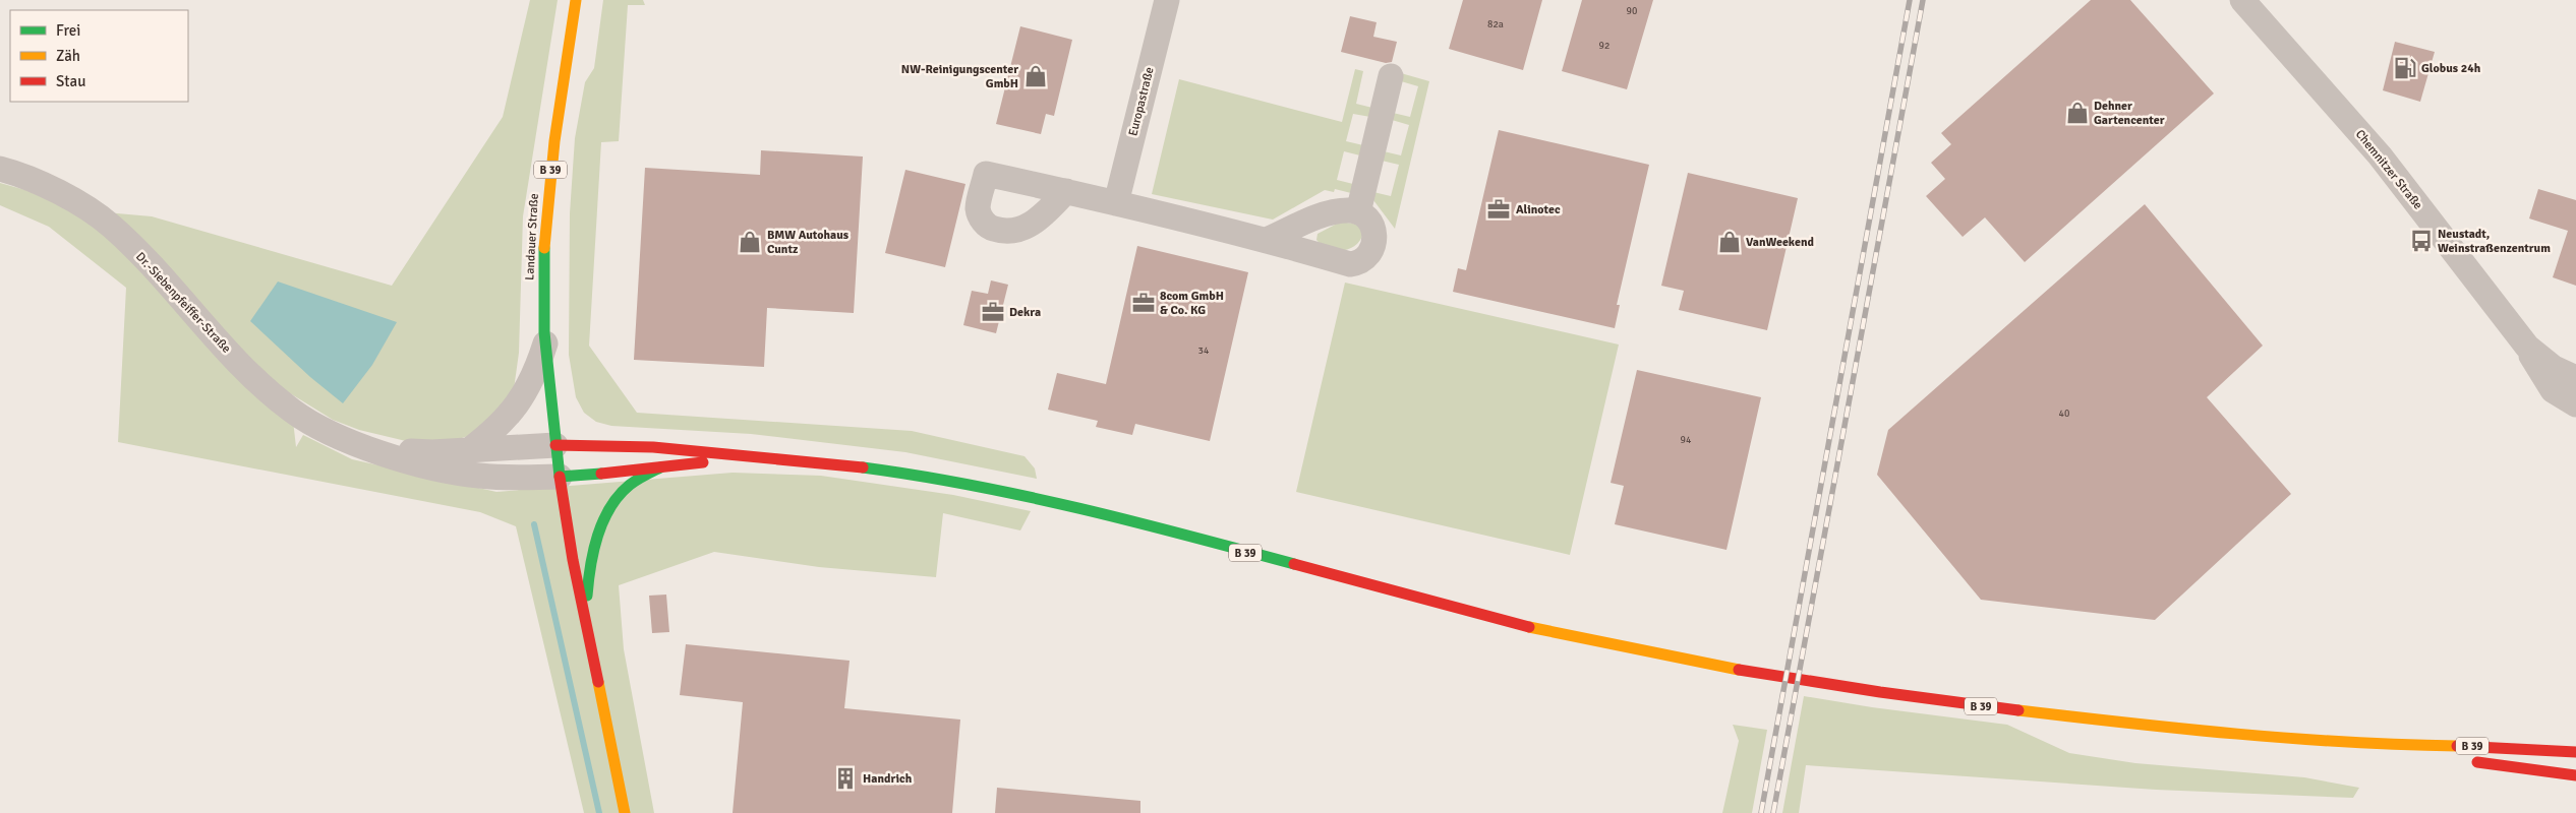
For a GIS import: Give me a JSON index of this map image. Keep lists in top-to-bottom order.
{
  "streets": {
    "main road": ["B 39", "Landauer Straße"],
    "street": ["Europastraße", "Chemnitzer Straße", "Dr.-Siebenpfeiffer-Straße"]
  },
  "crossings": [
    ["B 39", "Landauer Straße"],
    ["B 39", "Dr.-Siebenpfeiffer-Straße"],
    ["Landauer Straße", "Dr.-Siebenpfeiffer-Straße"]
  ],
  "places": {
    "fuel station": ["Globus 24h"],
    "shop": [
      "NW-Reinigungscenter GmbH",
      "Dehner Gartencenter",
      "BMW Autohaus Cuntz",
      "VanWeekend"
    ],
    "office": ["Alinotec", "8com GmbH & Co. KG", "Dekra"],
    "bus stop": ["Neustadt, Weinstraßenzentrum"],
    "building": ["Handrich"]
  },
  "house_numbers": [
    "90",
    "82a",
    "92",
    "34",
    "40",
    "94"
  ],
  "legend": ["Frei", "Zäh", "Stau"]
}
